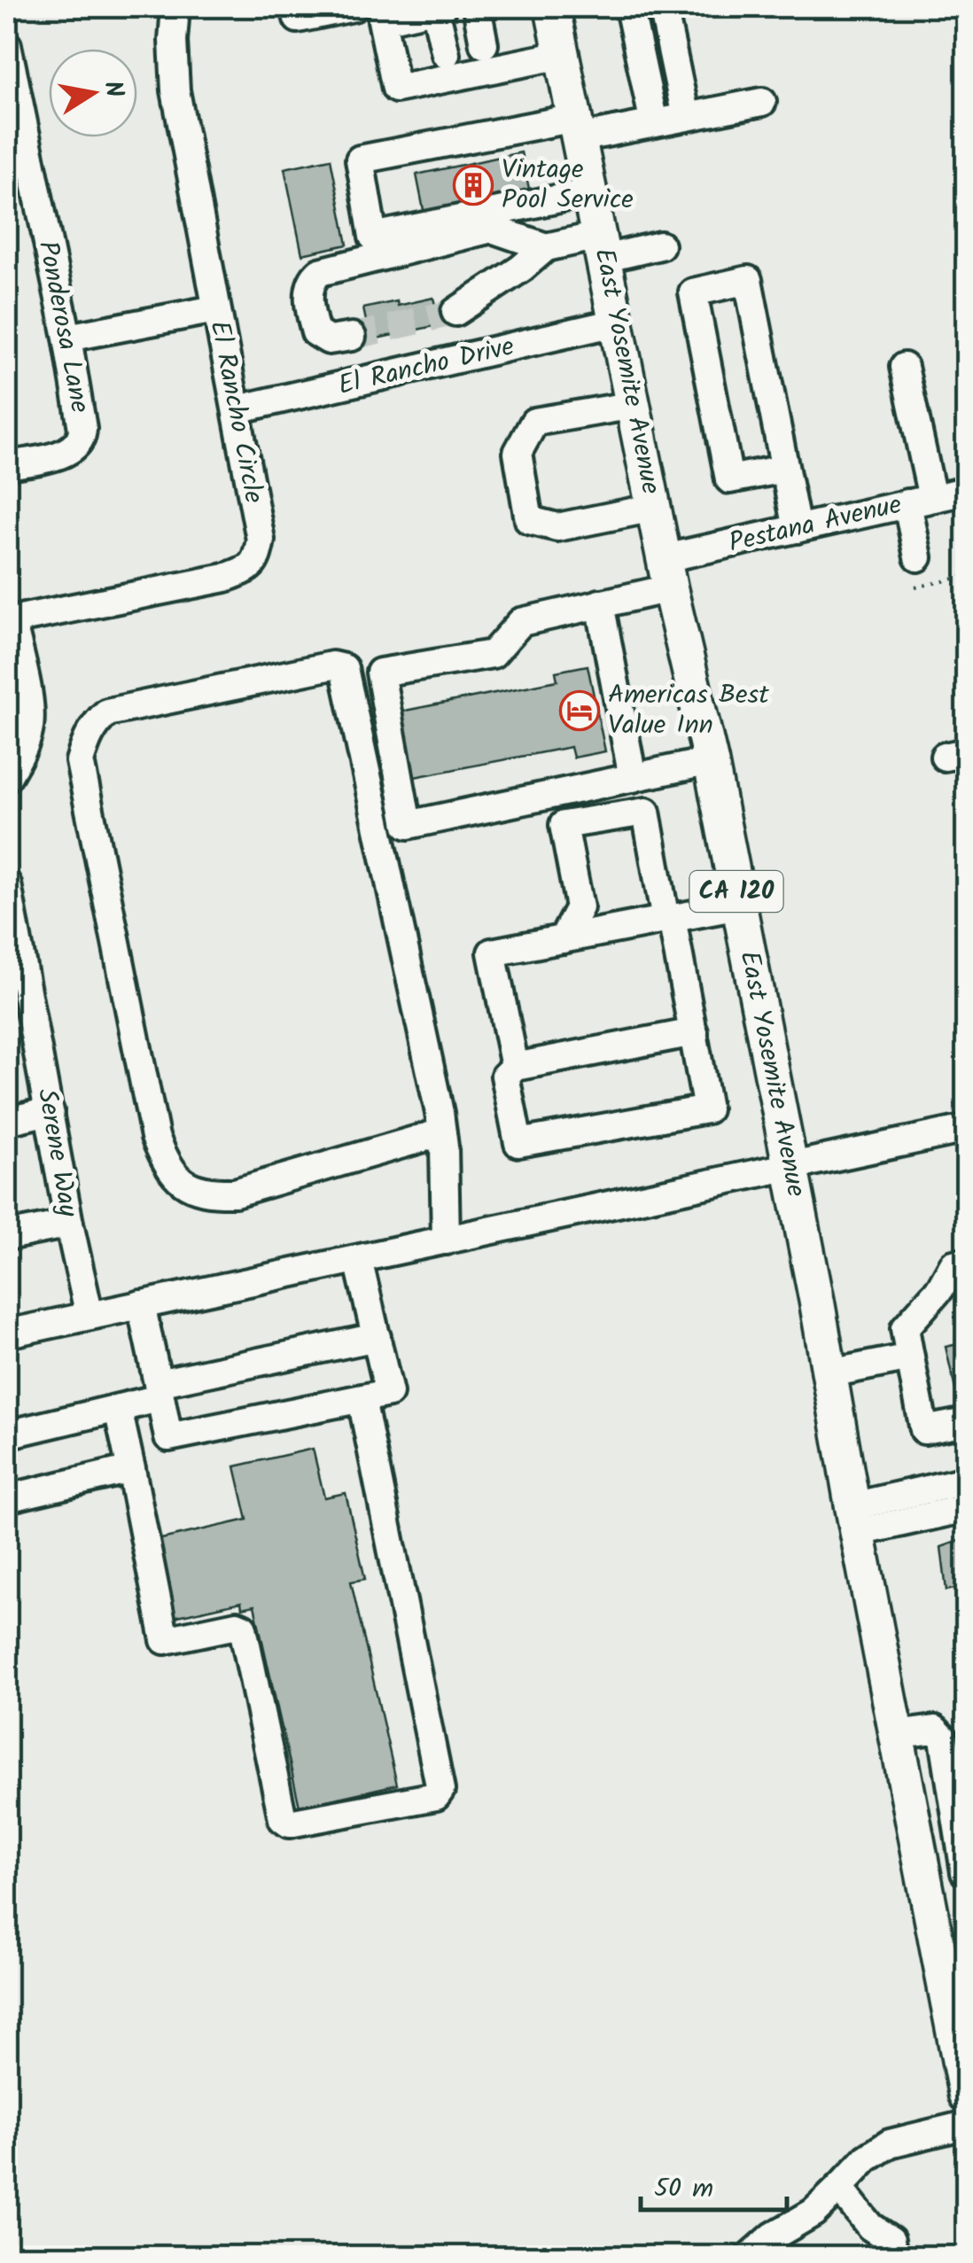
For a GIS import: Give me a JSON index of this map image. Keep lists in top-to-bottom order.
{
  "streets": {
    "main road": ["East Yosemite Avenue", "CA 120"],
    "street": [
      "Ponderosa Lane",
      "El Rancho Drive",
      "El Rancho Circle",
      "Pestana Avenue",
      "Serene Way"
    ]
  },
  "crossings": [
    ["El Rancho Drive", "East Yosemite Avenue"],
    ["El Rancho Drive", "El Rancho Circle"],
    ["East Yosemite Avenue", "Pestana Avenue"],
    ["East Yosemite Avenue", "CA 120"]
  ],
  "places": {
    "building": ["Vintage Pool Service"],
    "hotel": ["Americas Best Value Inn"]
  },
  "scale_bar": "50 m",
  "north": "right"
}
